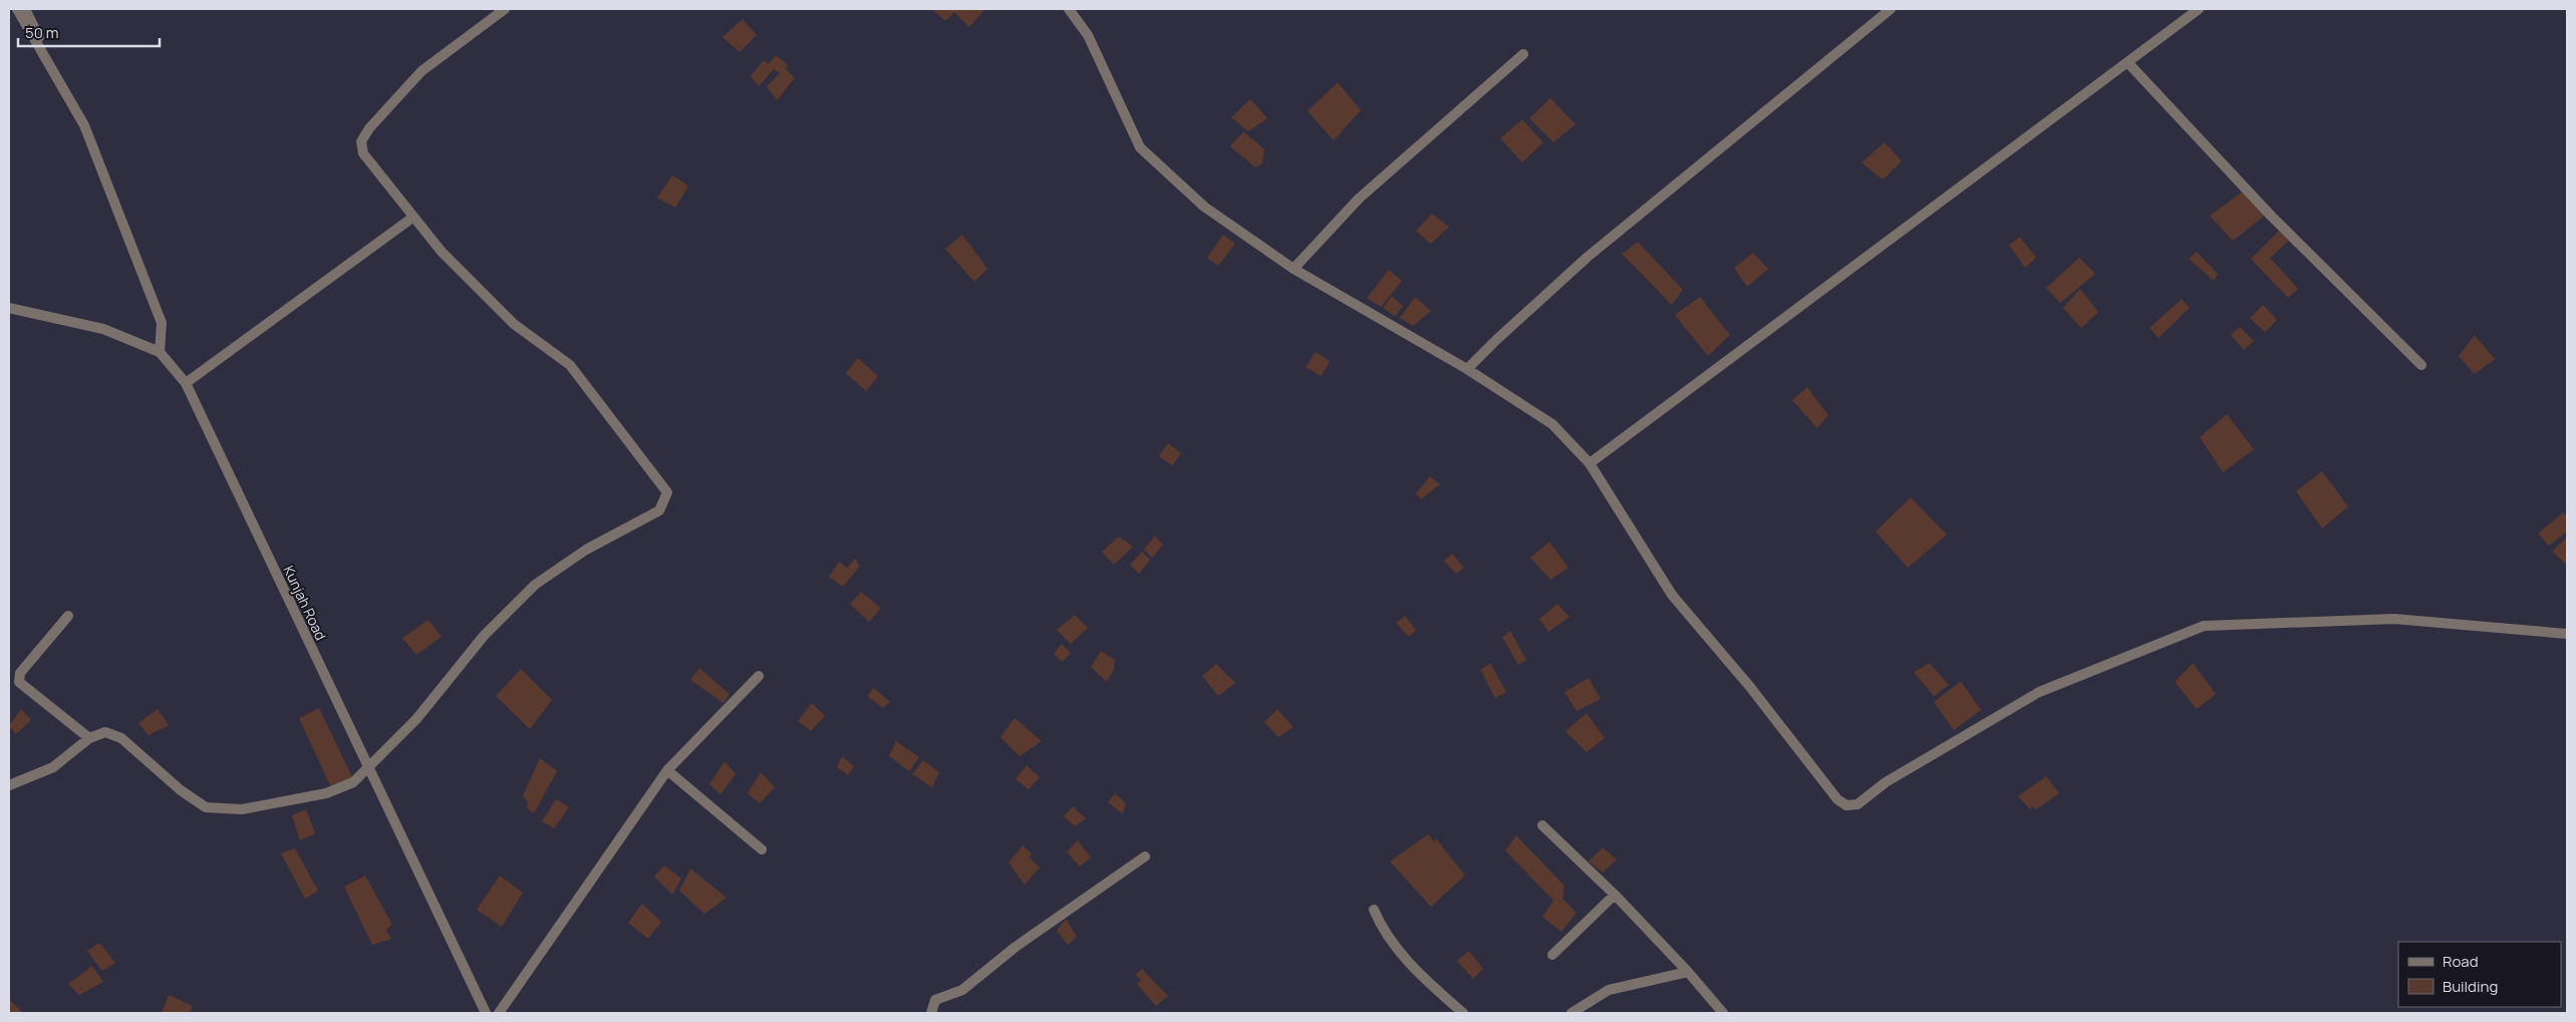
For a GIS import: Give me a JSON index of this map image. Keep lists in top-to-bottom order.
{
  "streets": {
    "street": ["Kunjah Road"]
  },
  "legend": ["Road", "Building"],
  "scale_bar": "50 m"
}
